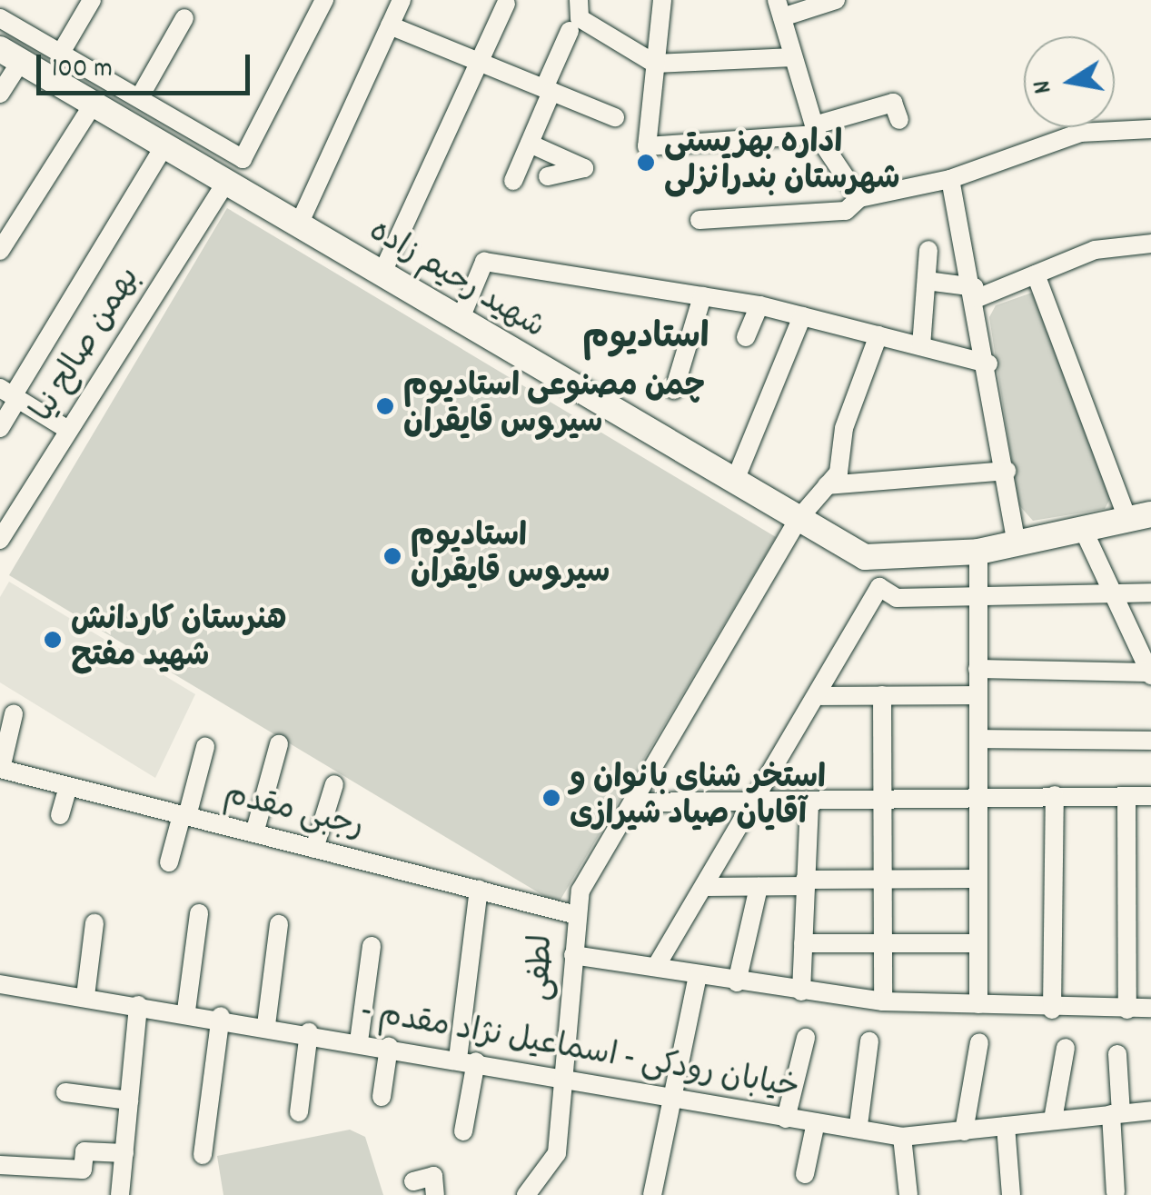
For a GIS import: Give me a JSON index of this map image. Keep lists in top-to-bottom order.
{
  "streets": {
    "main road": ["شهید رحیم زاده"],
    "street": [
      "بهمن صالح نیا",
      "رجبی مقدم",
      "لطفی",
      "- خیابان رودکی - اسماعیل نژاد مقدم"
    ]
  },
  "crossings": [
    ["شهید رحیم زاده", "بهمن صالح نیا"],
    ["رجبی مقدم", "لطفی"],
    ["لطفی", "- خیابان رودکی - اسماعیل نژاد مقدم"]
  ],
  "districts": ["استادیوم"],
  "places": [
    "اداره بهزیستی شهرستان بندرانزلی",
    "چمن مصنوعی استادیوم سیروس قایقران",
    "استادیوم سیروس قایقران",
    "هنرستان کاردانش شهید مفتح",
    "استخر شنای بانوان و آقایان صیاد شیرازی"
  ],
  "scale_bar": "100 m",
  "north": "left"
}
